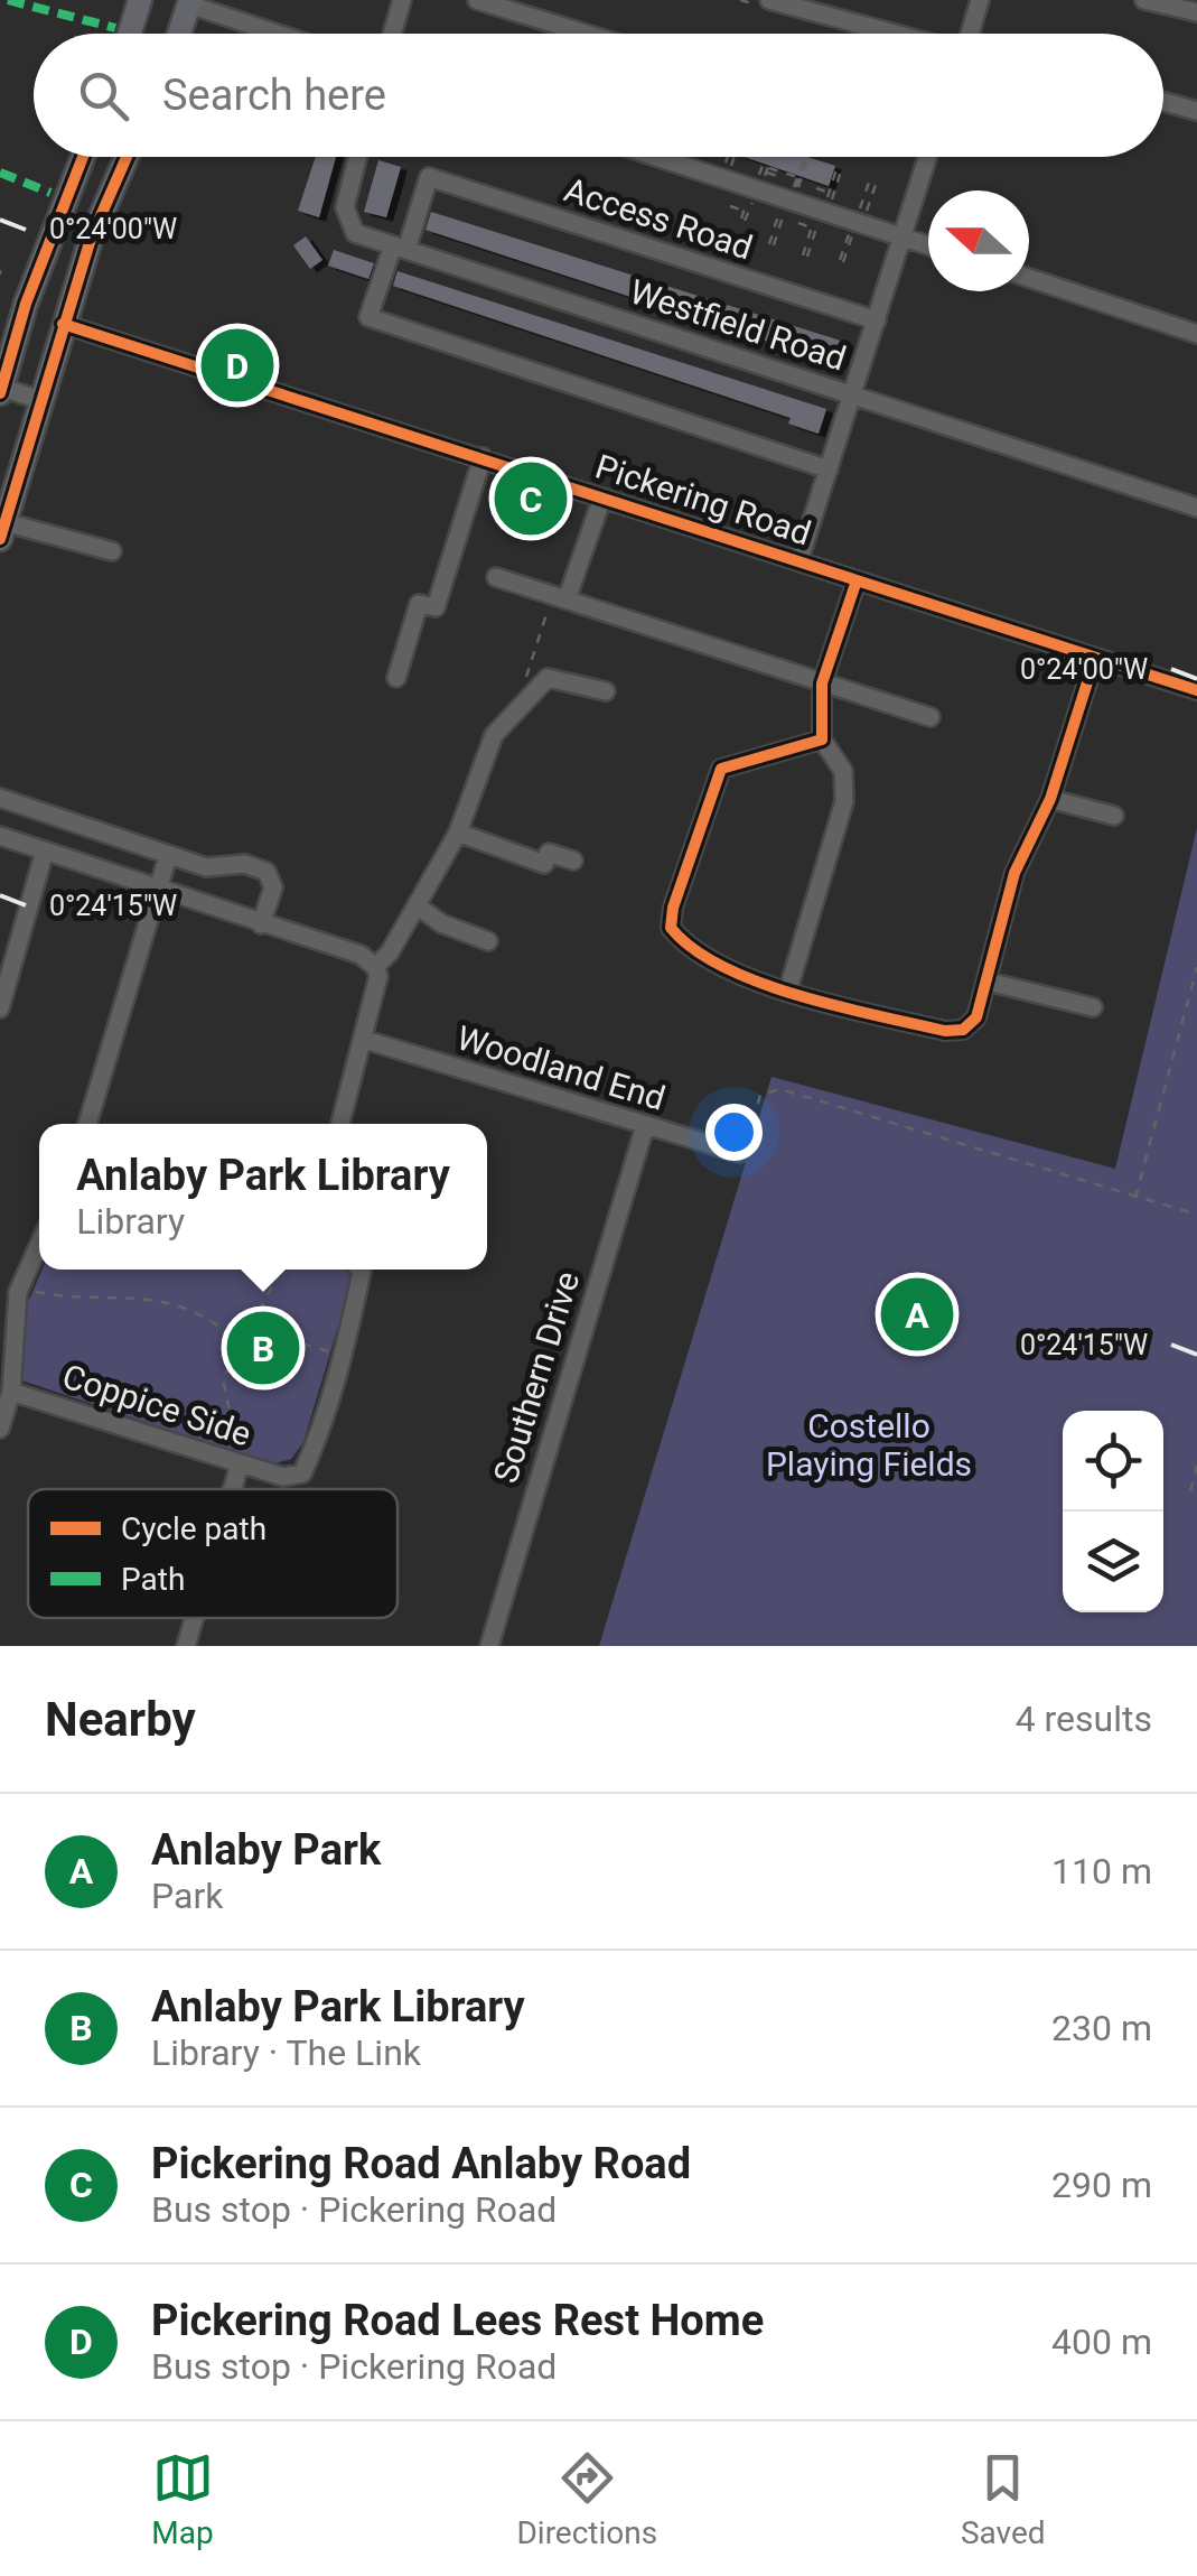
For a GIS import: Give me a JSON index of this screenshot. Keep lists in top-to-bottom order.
{
  "streets": {
    "street": [
      "Access Road",
      "Westfield Road",
      "Pickering Road",
      "Woodland End",
      "Southern Drive",
      "Coppice Side"
    ]
  },
  "crossings": [
    ["Access Road", "Westfield Road"],
    ["Woodland End", "Southern Drive"]
  ],
  "parks": ["Costello Playing Fields"],
  "legend": ["Cycle path", "Path"],
  "north": "left",
  "page": {
    "search": "Search here",
    "pins": [
      "D",
      "C",
      "A",
      "B"
    ],
    "popup": ["Anlaby Park Library", "Library"],
    "heading": ["Nearby", "4 results"],
    "list": [
      {
        "mark": "A",
        "name": "Anlaby Park",
        "note": "Park",
        "value": "110 m"
      },
      {
        "mark": "B",
        "name": "Anlaby Park Library",
        "note": "Library · The Link",
        "value": "230 m"
      },
      {
        "mark": "C",
        "name": "Pickering Road Anlaby Road",
        "note": "Bus stop · Pickering Road",
        "value": "290 m"
      },
      {
        "mark": "D",
        "name": "Pickering Road Lees Rest Home",
        "note": "Bus stop · Pickering Road",
        "value": "400 m"
      }
    ],
    "nav": ["Map", "Directions", "Saved"]
  },
  "coordinates": ["0°24'00\"W", "0°24'15\"W"]
}
